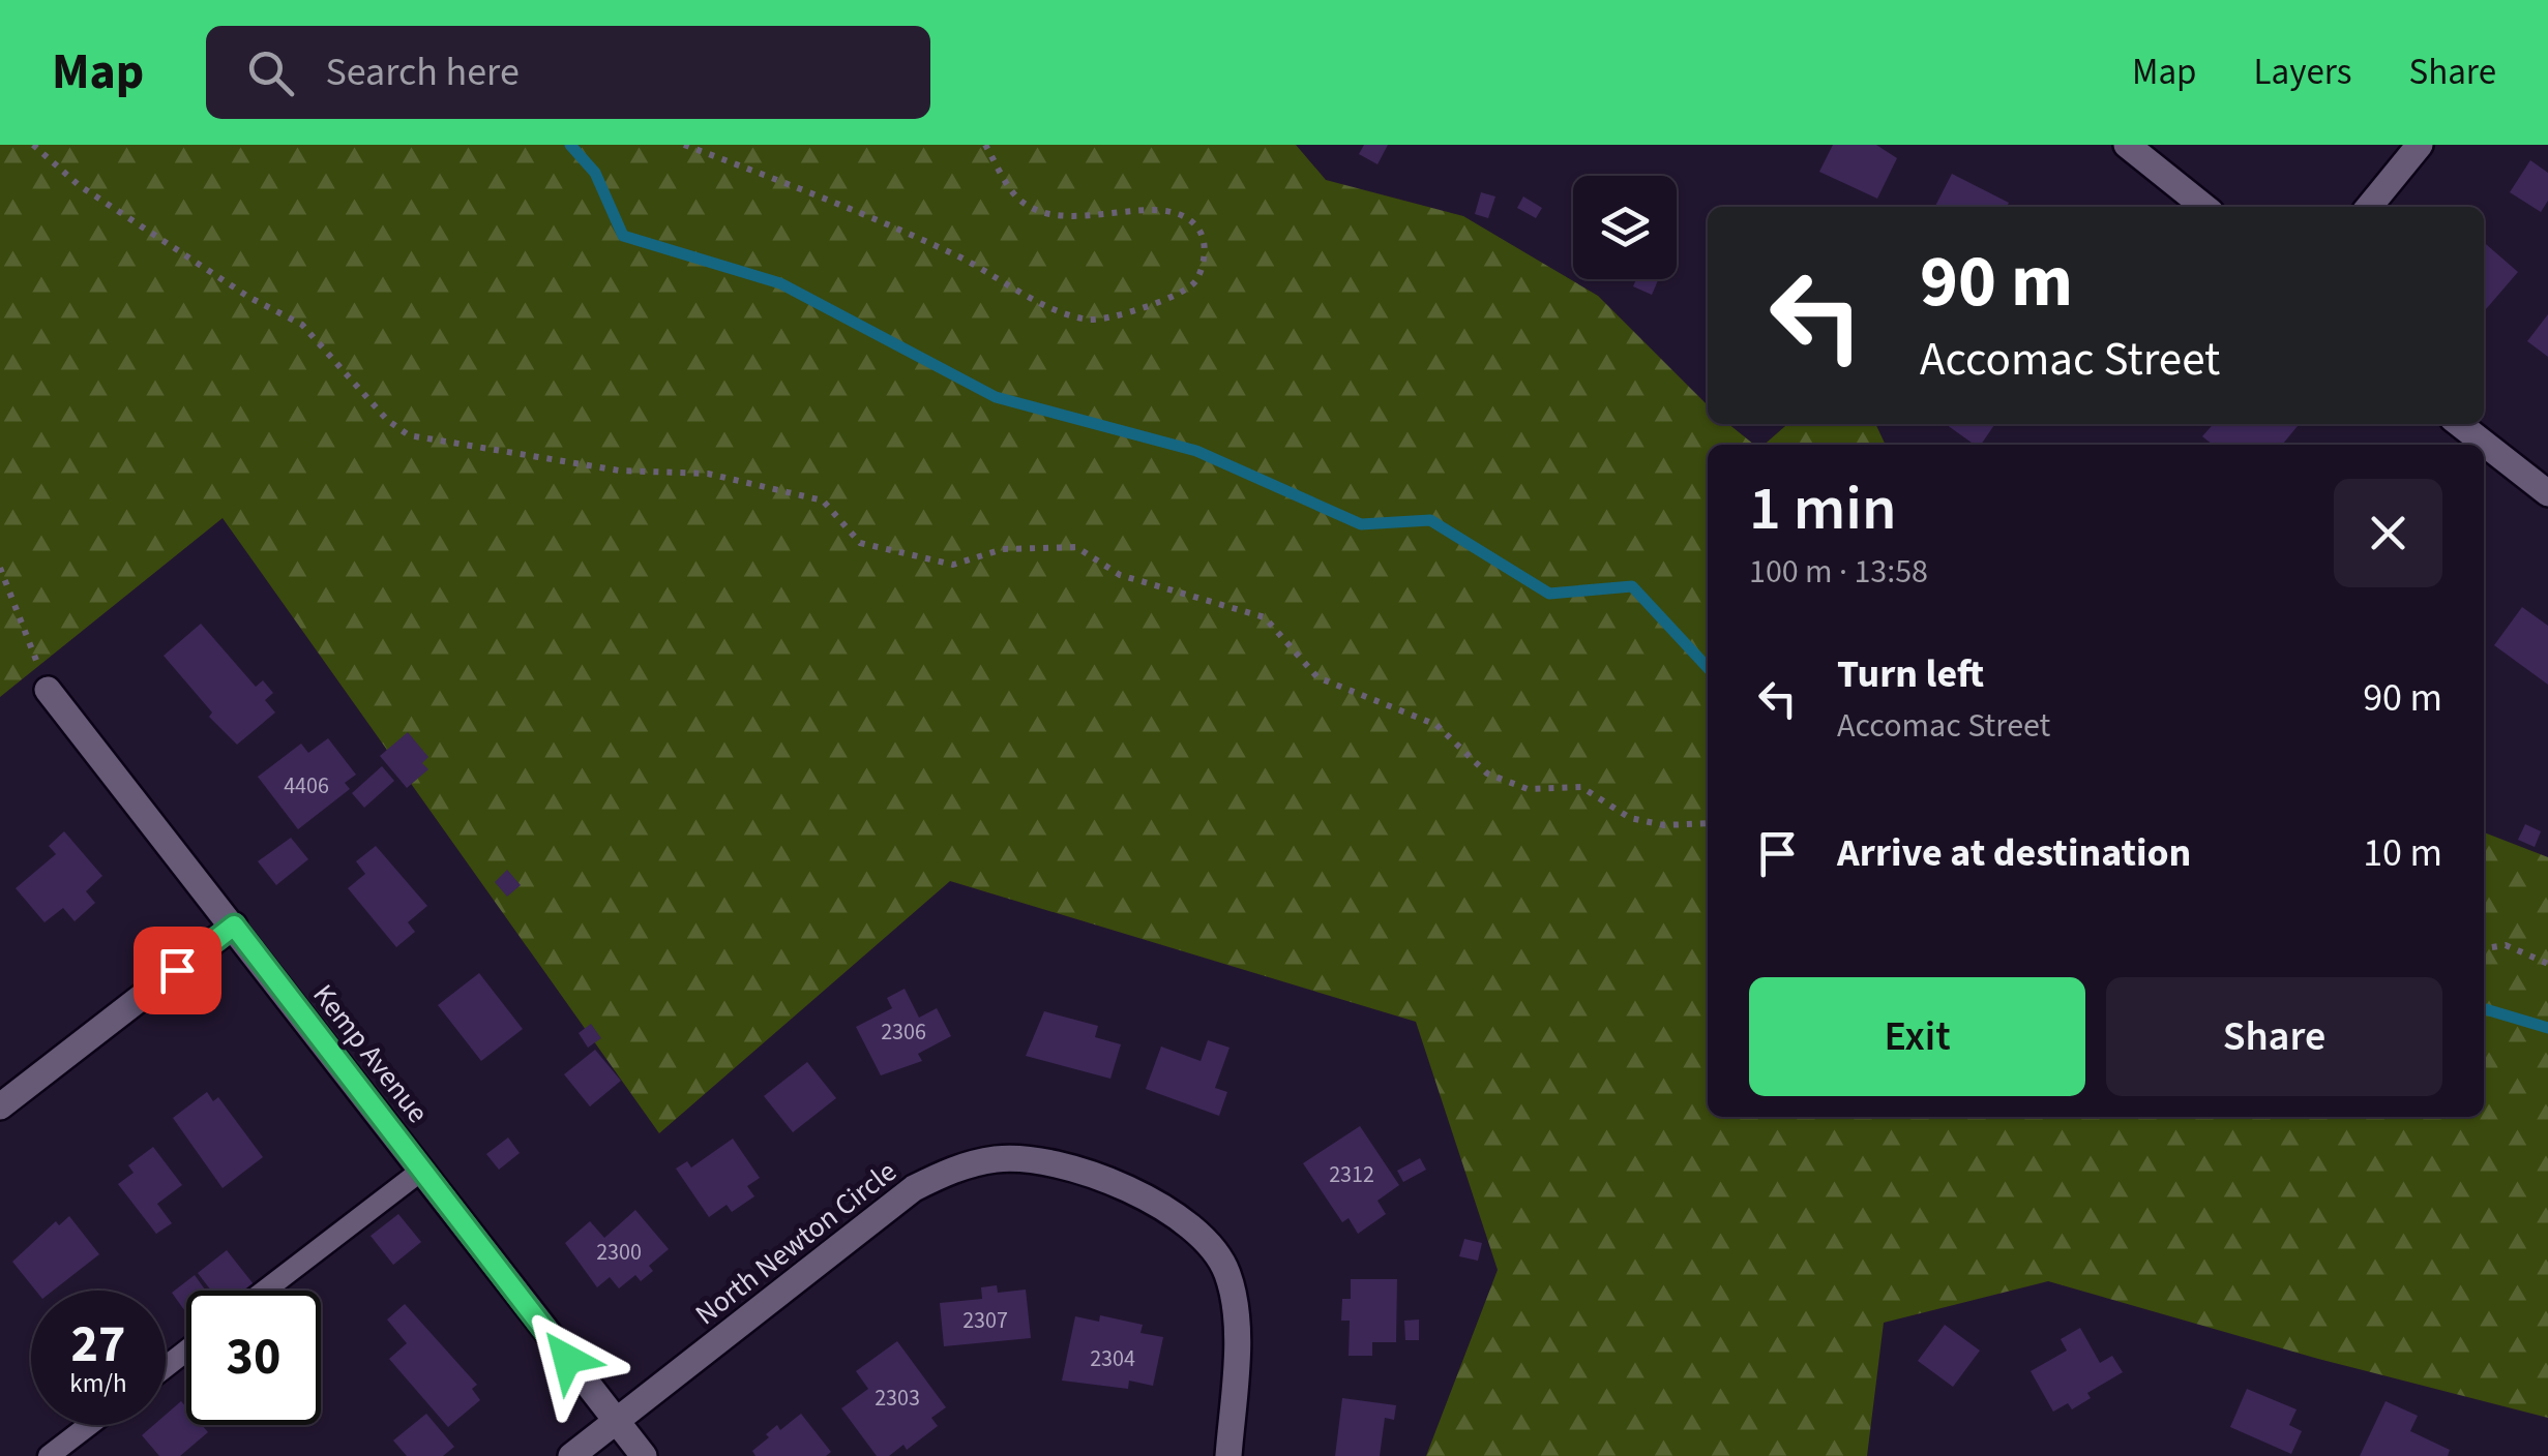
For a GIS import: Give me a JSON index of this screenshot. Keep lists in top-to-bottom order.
{
  "streets": {
    "street": ["Kemp Avenue", "North Newton Circle"]
  },
  "crossings": [
    ["Kemp Avenue", "North Newton Circle"]
  ],
  "house_numbers": [
    "4406",
    "2306",
    "2312",
    "2300",
    "2307",
    "2304",
    "2303"
  ],
  "page": {
    "header": "Map",
    "search": "Search here",
    "nav": ["Map", "Layers", "Share"],
    "turn": ["90 m", "Accomac Street"],
    "heading": ["1 min", "100 m · 13:58"],
    "list": [
      {
        "name": "Turn left",
        "note": "Accomac Street",
        "value": "90 m"
      },
      {
        "name": "Arrive at destination",
        "value": "10 m"
      }
    ],
    "buttons": ["Exit", "Share"],
    "speed": "27 km/h",
    "limit": "30"
  }
}
